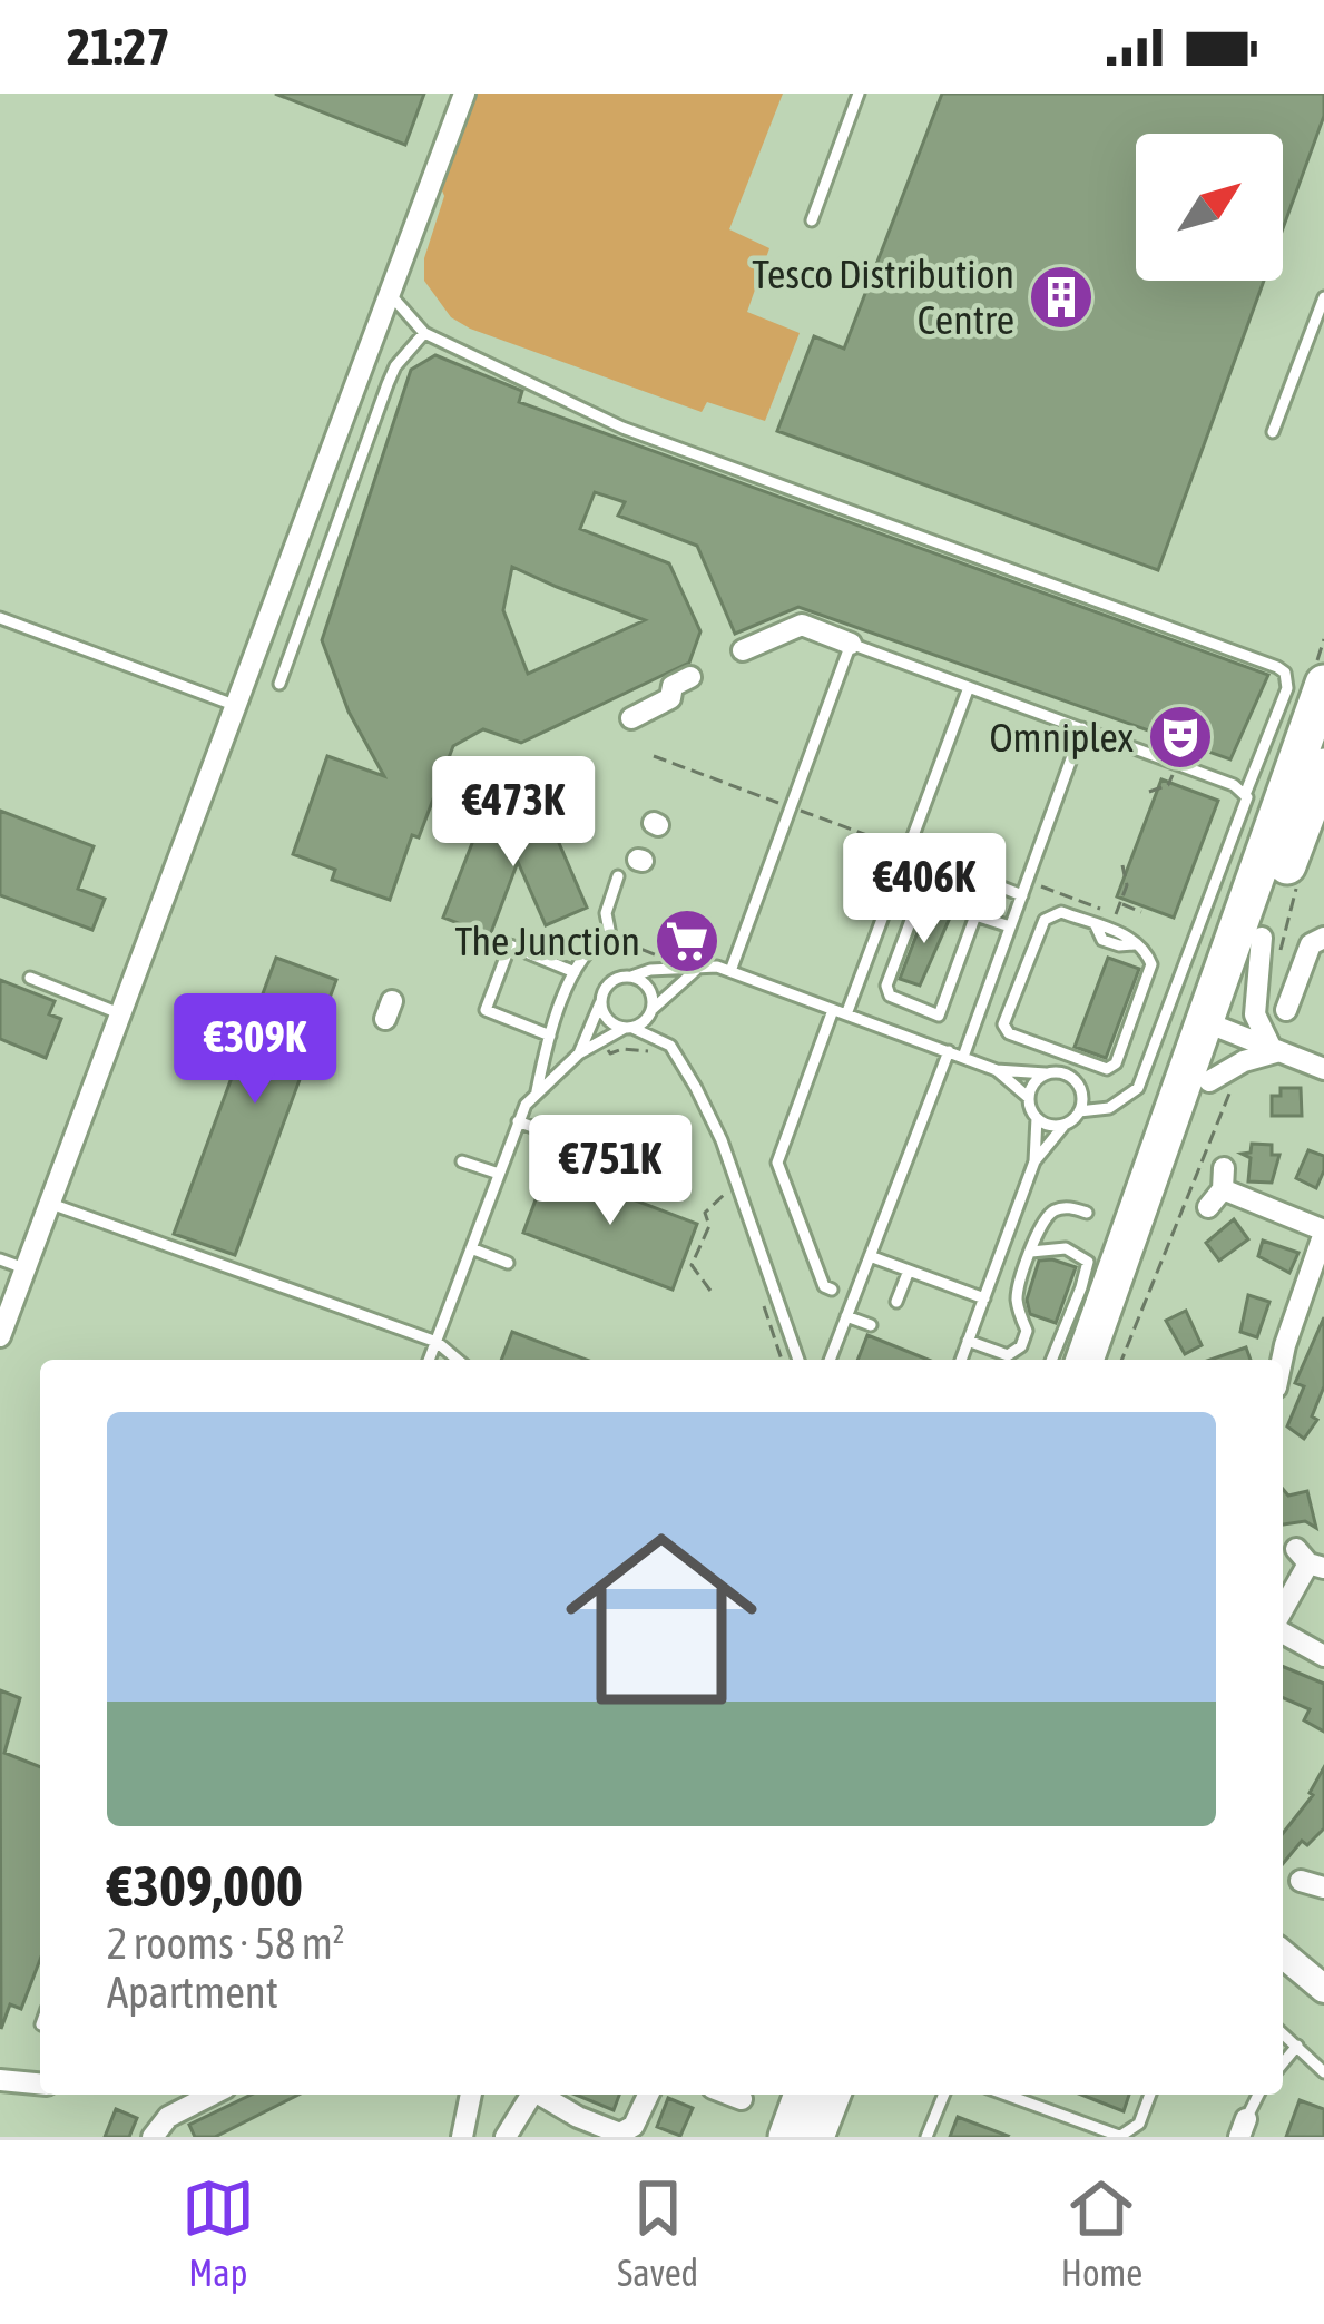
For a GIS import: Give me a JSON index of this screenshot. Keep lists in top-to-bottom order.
{
  "places": {
    "building": ["Tesco Distribution Centre"],
    "theatre": ["Omniplex"],
    "supermarket": ["The Junction"]
  },
  "north": "top right",
  "page": {
    "status": "21:27",
    "price": [
      "€473K",
      "€406K",
      "€309K",
      "€751K"
    ],
    "list": [
      {
        "name": "€309,000",
        "note": "2 rooms · 58 m² · Apartment"
      }
    ],
    "tabs": ["Map", "Saved", "Home"]
  }
}
